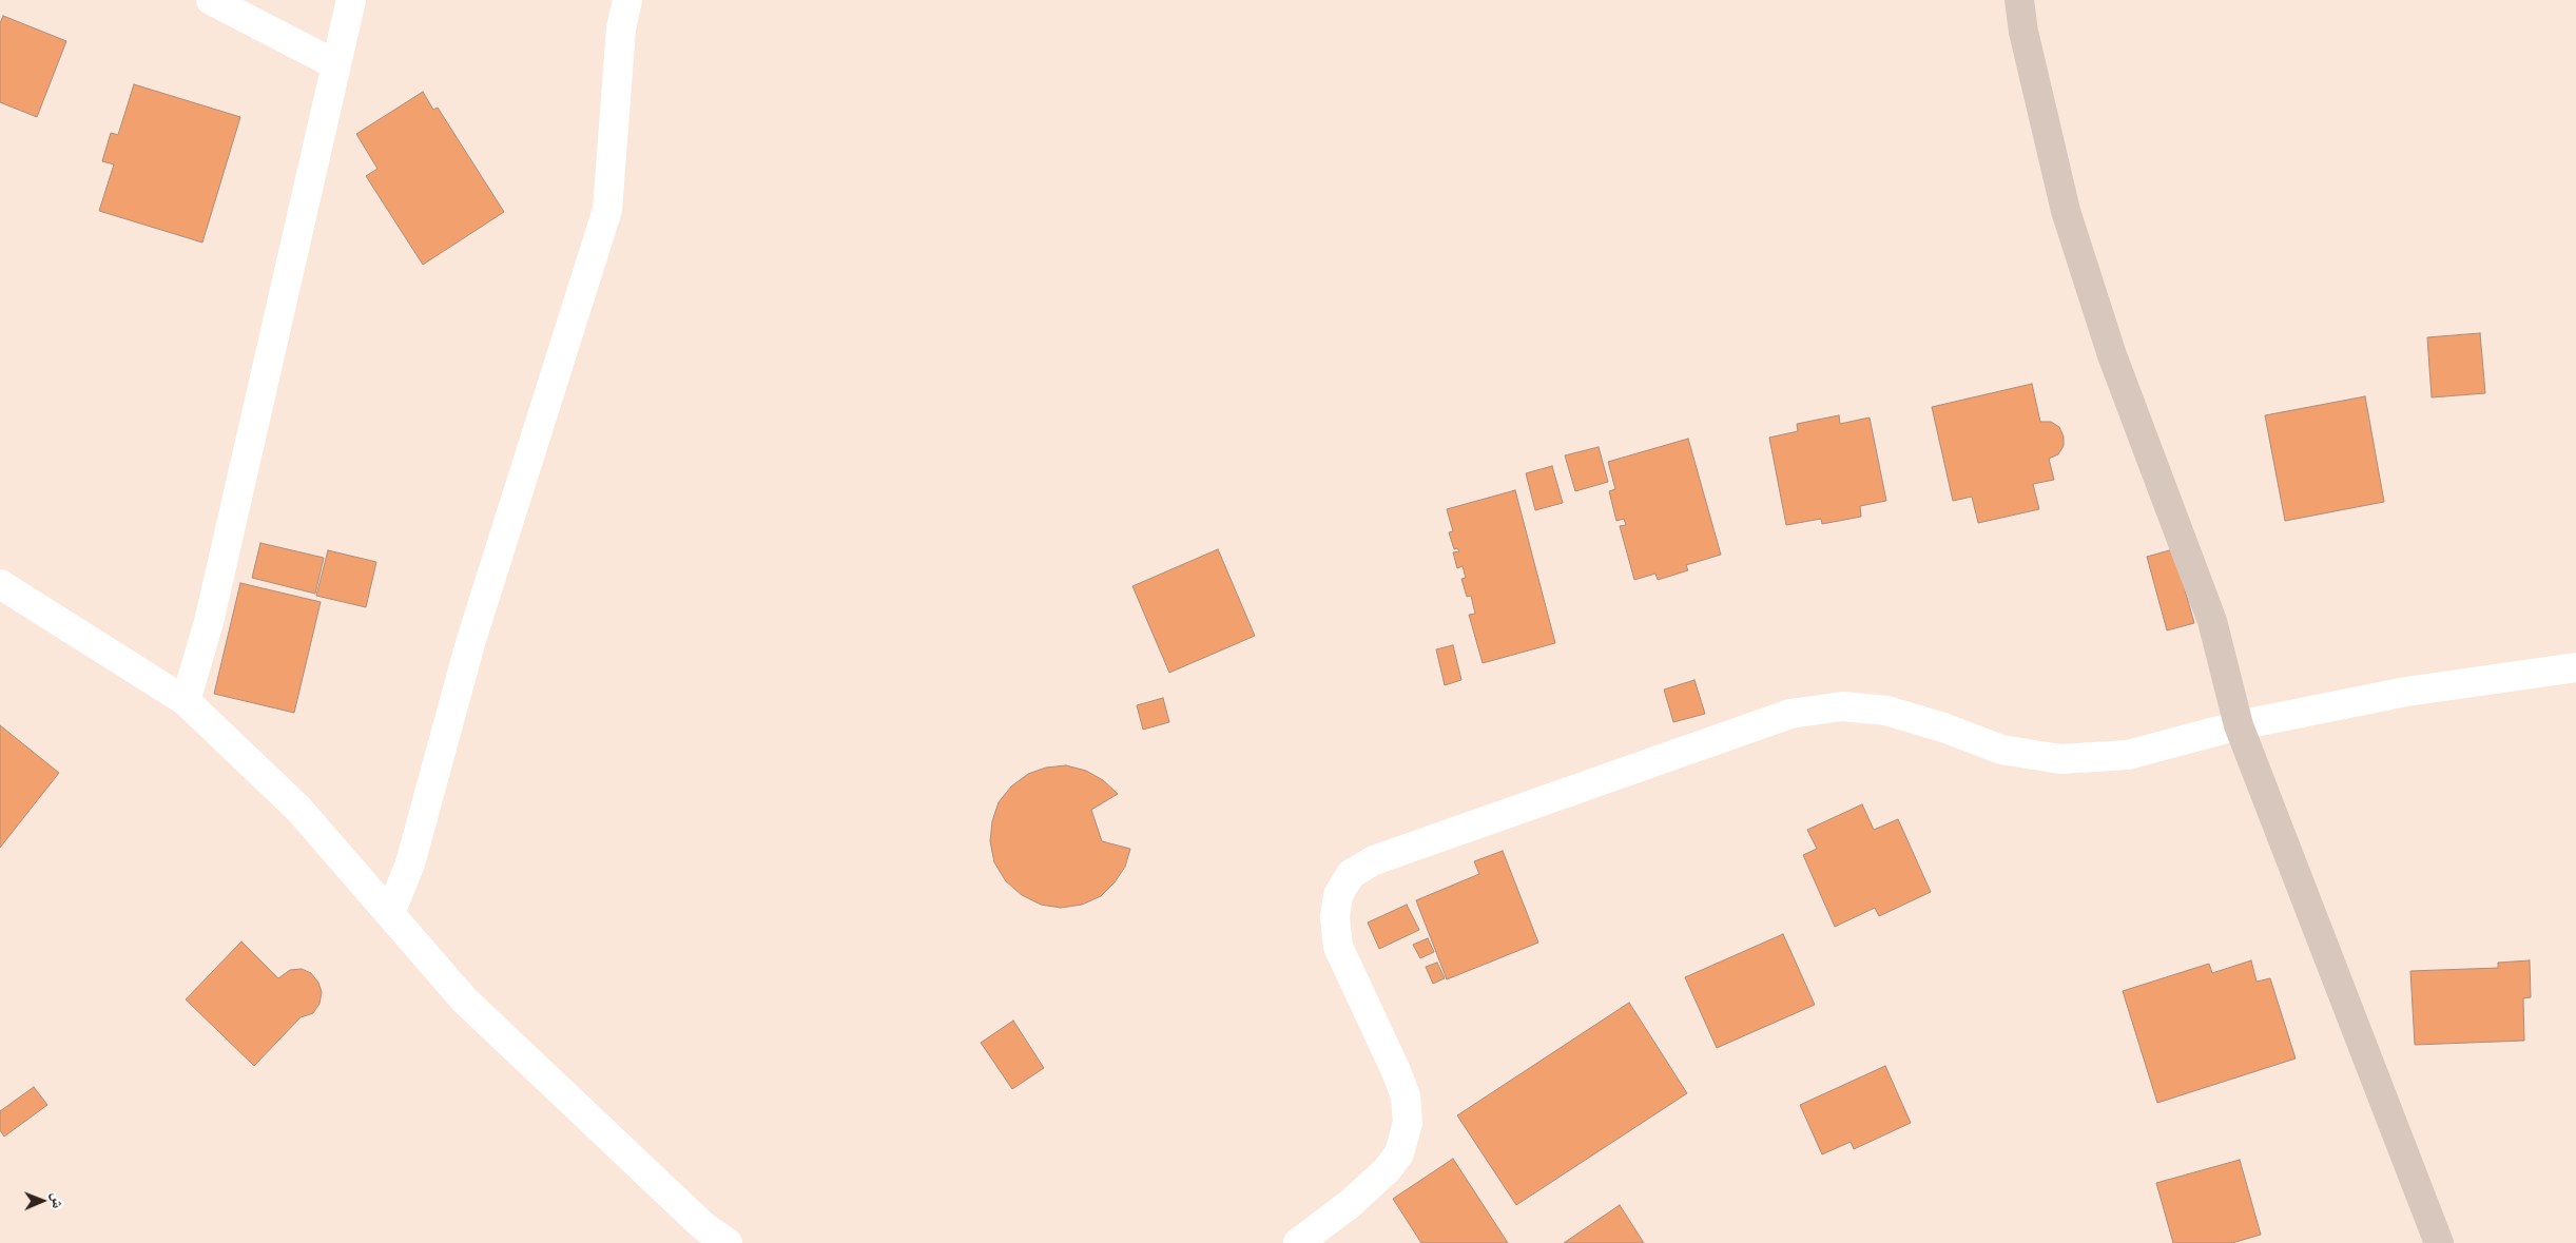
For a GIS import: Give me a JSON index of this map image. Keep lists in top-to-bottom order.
{
  "north": "right"
}
